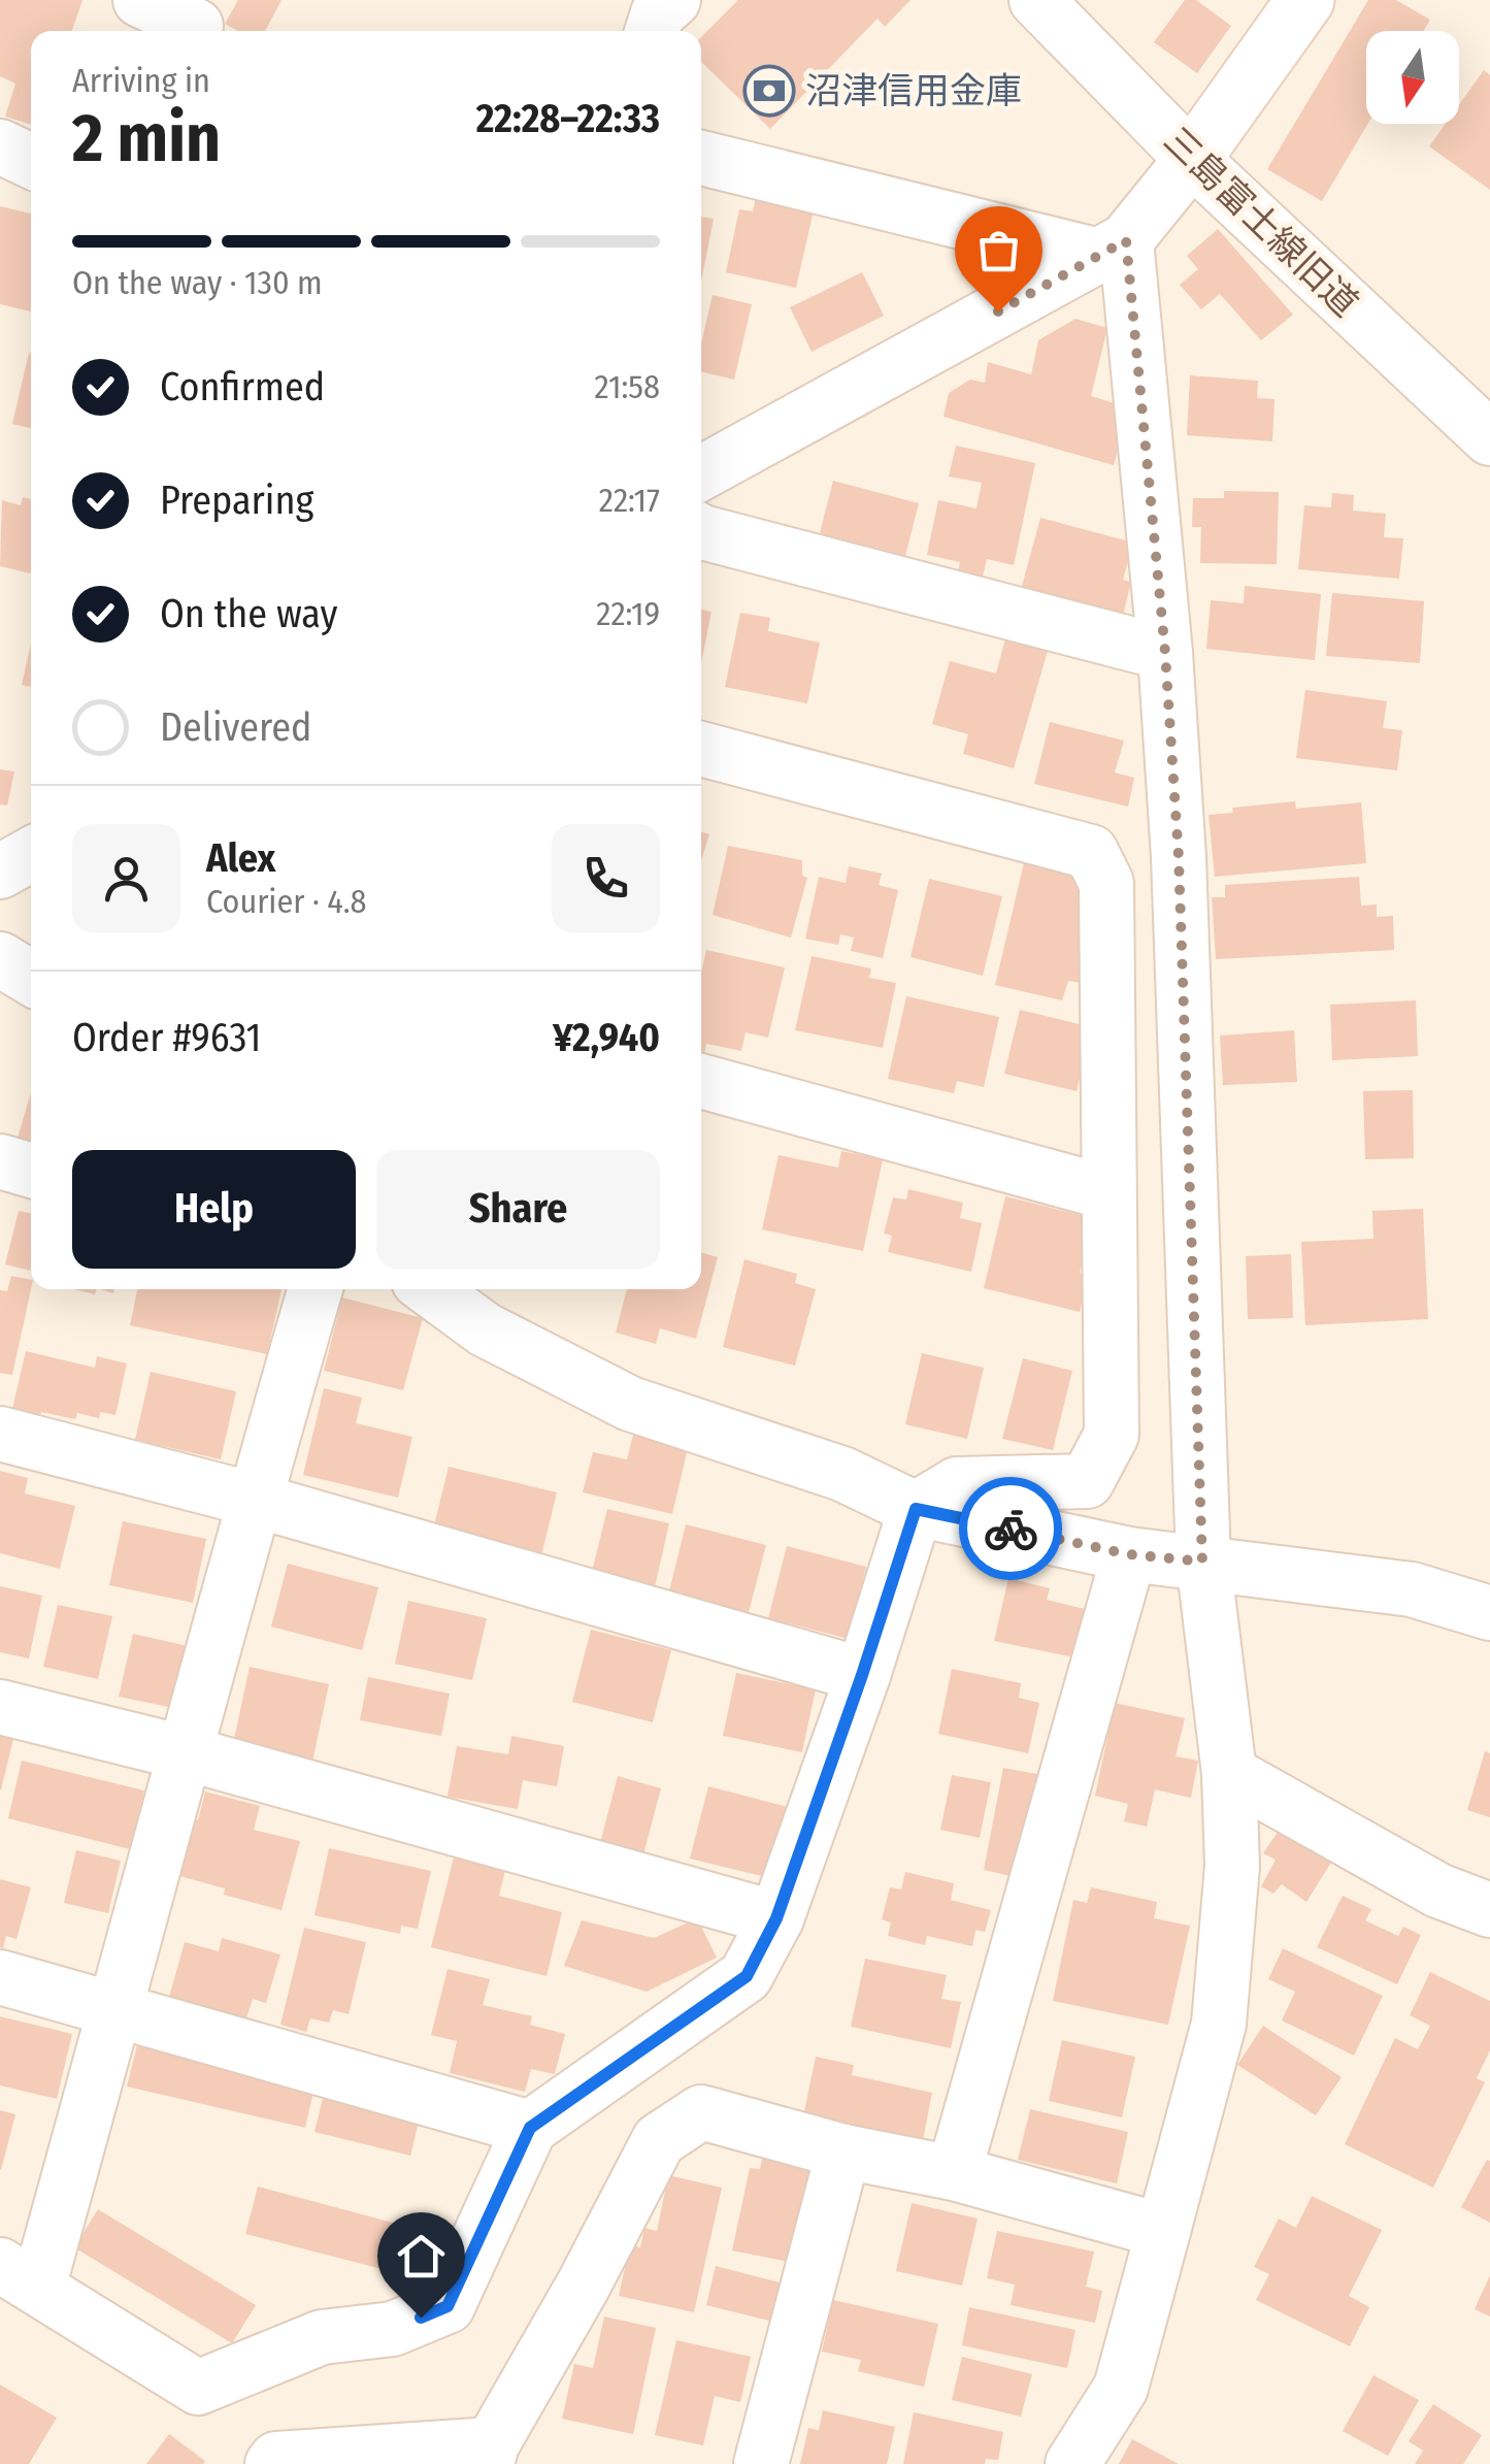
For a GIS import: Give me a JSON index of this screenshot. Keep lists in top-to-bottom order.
{
  "streets": {
    "street": ["三島富士線旧道"]
  },
  "places": {
    "bank": ["沼津信用金庫"]
  },
  "north": "bottom",
  "page": {
    "heading": ["2 min", "Arriving in", "22:28–22:33"],
    "panel": [
      "Alex",
      "Courier · 4.8",
      "Order #9631",
      "¥2,940"
    ],
    "bar": "On the way · 130 m",
    "list": [
      ["Confirmed", "21:58"],
      ["Preparing", "22:17"],
      ["On the way", "22:19"],
      "Delivered"
    ],
    "buttons": ["Help", "Share"]
  }
}
